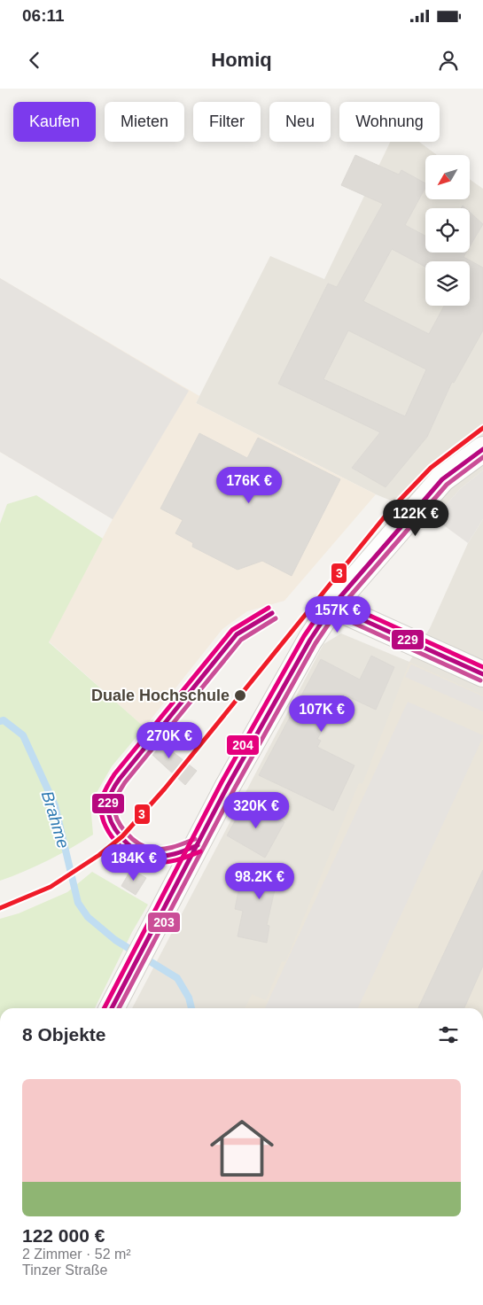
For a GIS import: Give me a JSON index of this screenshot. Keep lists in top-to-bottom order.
{
  "water": ["Brahme"],
  "places": ["Duale Hochschule"],
  "lines": [
    "transit line 3",
    "transit line 229",
    "transit line 203",
    "transit line 204"
  ],
  "north": "bottom left",
  "page": {
    "status": "06:11",
    "header": "Homiq",
    "chip": [
      "Kaufen",
      "Mieten",
      "Filter",
      "Neu",
      "Wohnung"
    ],
    "price": [
      "176K €",
      "122K €",
      "157K €",
      "107K €",
      "270K €",
      "320K €",
      "184K €",
      "98.2K €"
    ],
    "heading": "8 Objekte",
    "list": [
      {
        "name": "122 000 €",
        "note": "2 Zimmer · 52 m² · Tinzer Straße"
      }
    ]
  }
}
